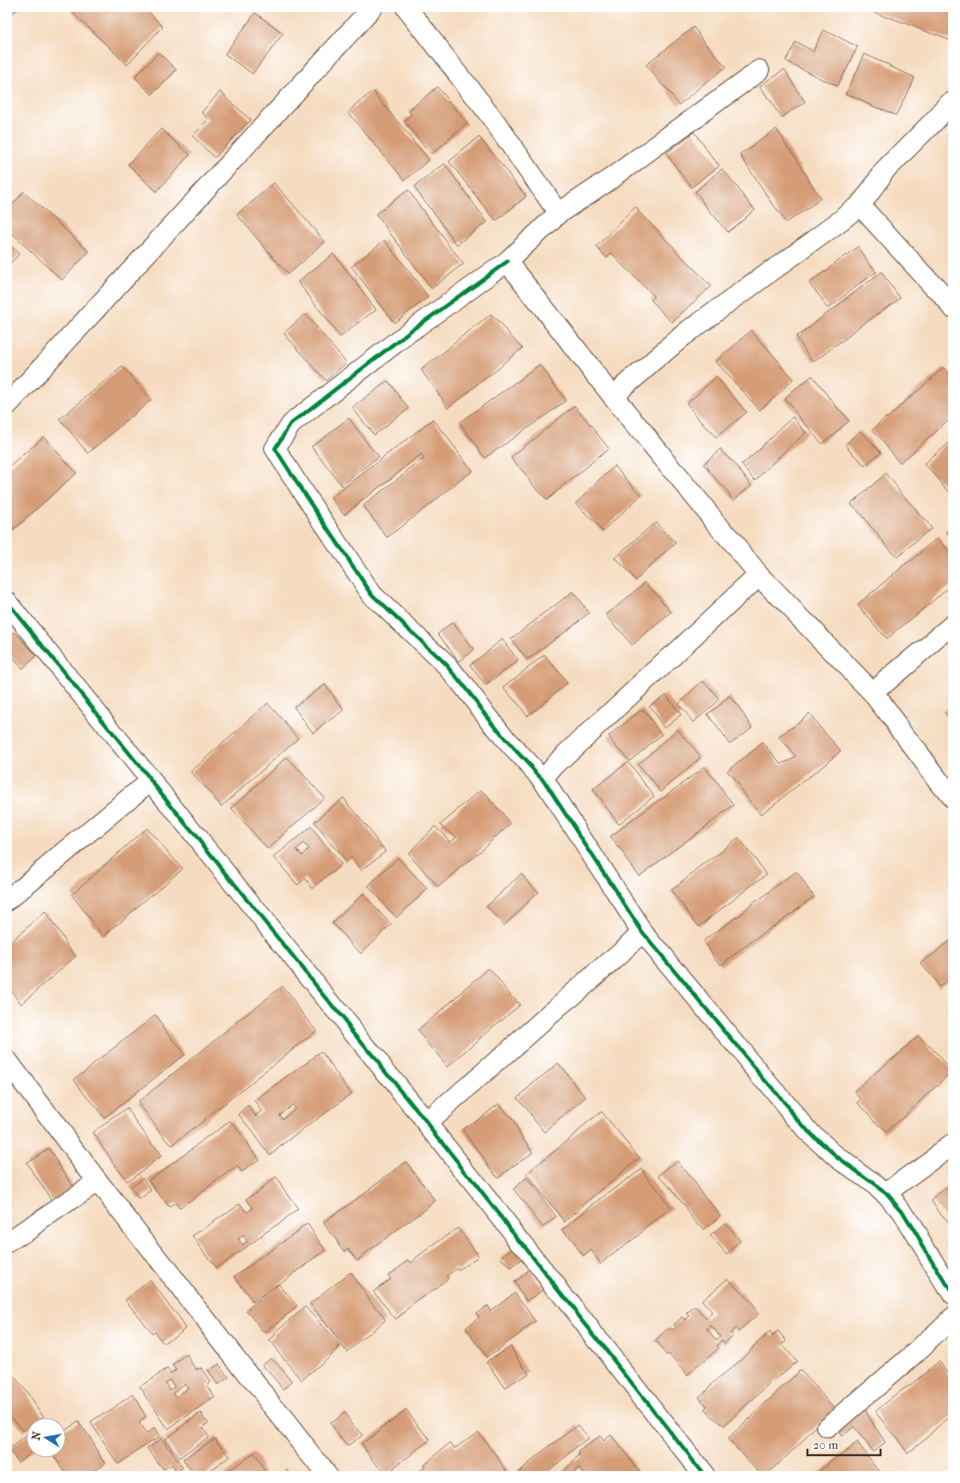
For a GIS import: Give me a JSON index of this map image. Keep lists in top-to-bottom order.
{
  "scale_bar": "20 m",
  "north": "left"
}
